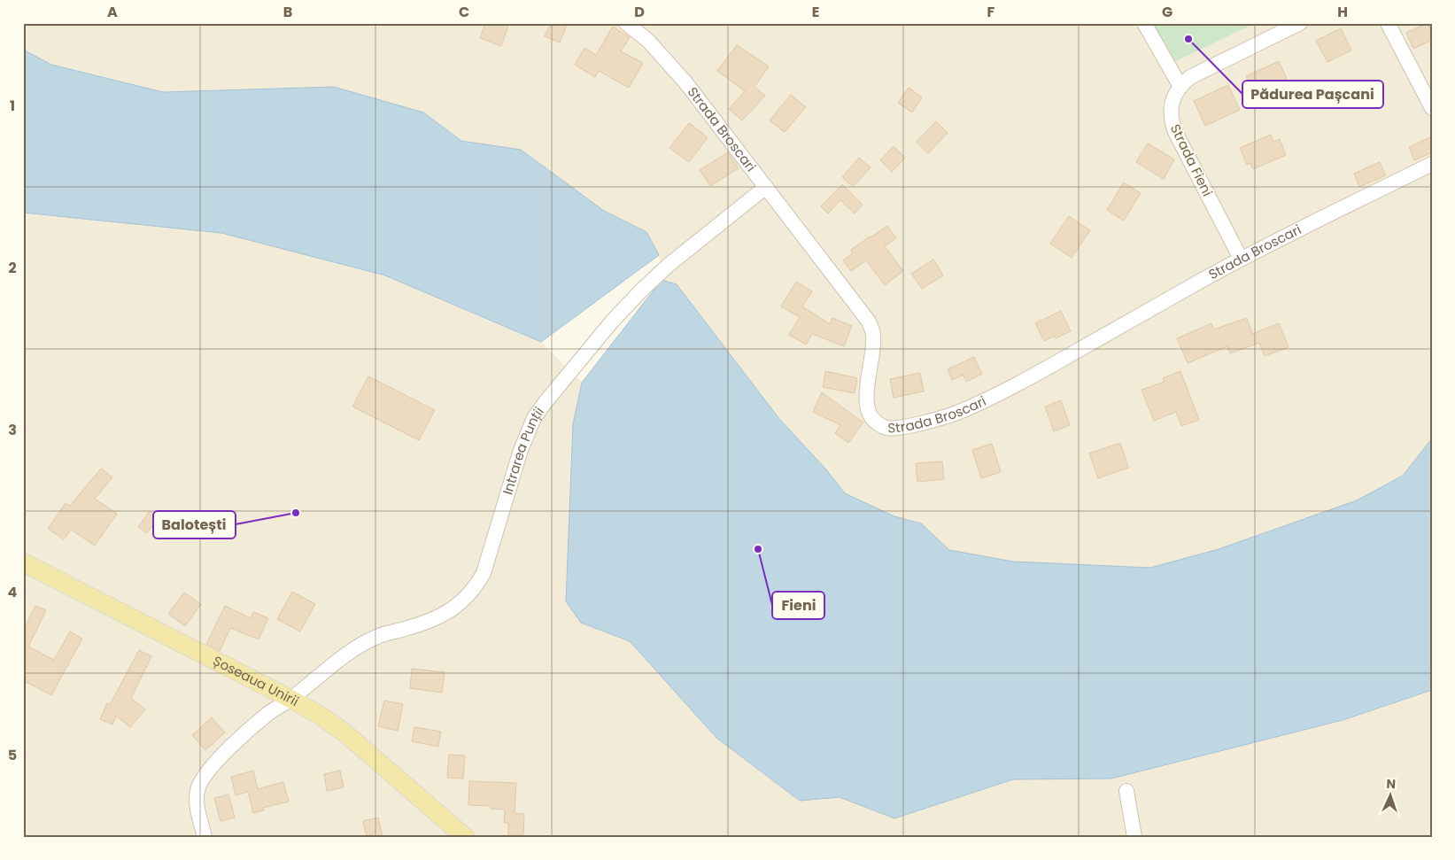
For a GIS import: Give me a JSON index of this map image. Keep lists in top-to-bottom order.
{
  "streets": {
    "main road": ["Șoseaua Unirii"],
    "street": ["Strada Broscari", "Strada Fieni", "Intrarea Punții"]
  },
  "crossings": [
    ["Strada Broscari", "Strada Fieni"],
    ["Strada Broscari", "Intrarea Punții"],
    ["Intrarea Punții", "Șoseaua Unirii"]
  ],
  "places": ["Pădurea Pașcani", "Balotești", "Fieni"],
  "north": "top",
  "grid": {
    "columns": [
      "A",
      "B",
      "C",
      "D",
      "E",
      "F",
      "G",
      "H"
    ],
    "rows": [
      "1",
      "2",
      "3",
      "4",
      "5"
    ]
  }
}
